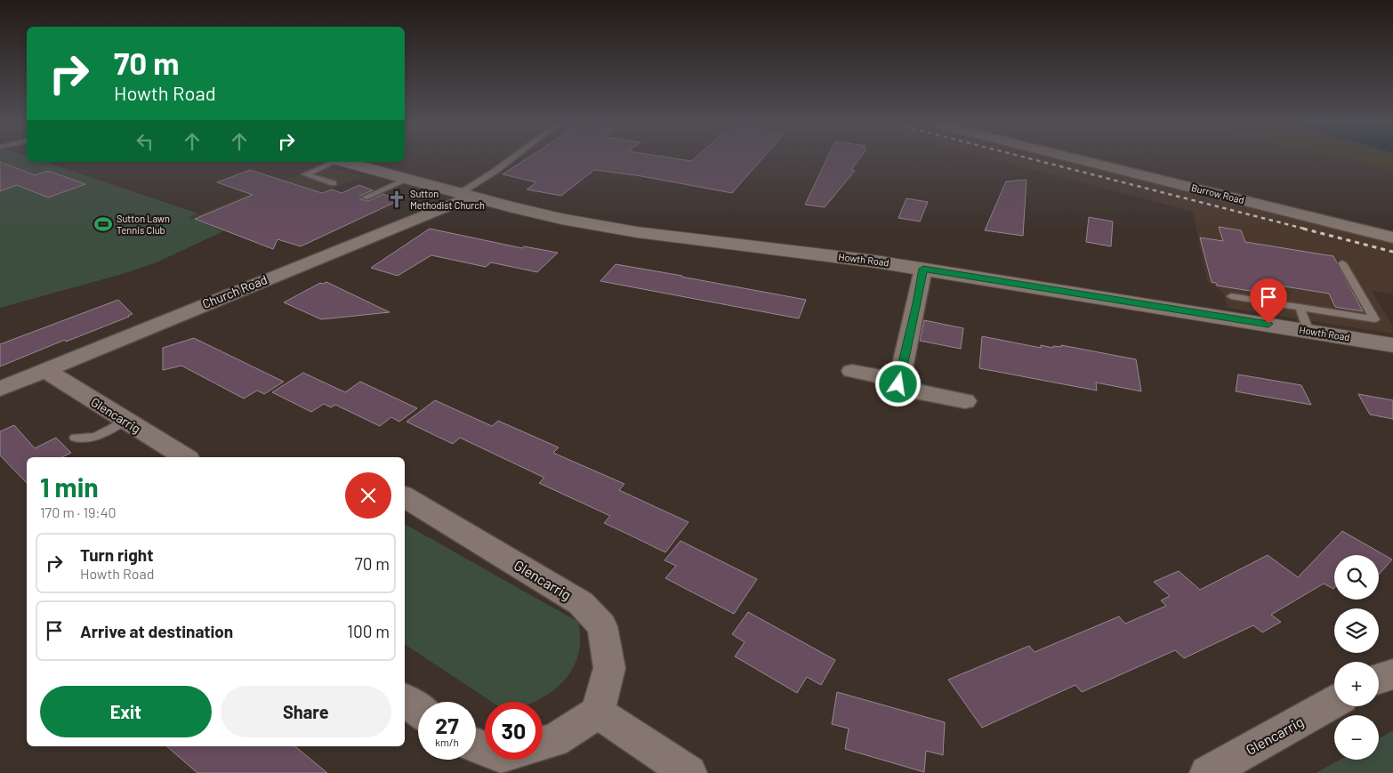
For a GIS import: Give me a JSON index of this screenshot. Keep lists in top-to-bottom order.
{
  "streets": {
    "main road": ["Howth Road"],
    "street": ["Burrow Road", "Church Road", "Glencarrig"]
  },
  "crossings": [
    ["Howth Road", "Church Road"],
    ["Church Road", "Glencarrig"]
  ],
  "places": {
    "church": ["Sutton Methodist Church"],
    "sports": ["Sutton Lawn Tennis Club"]
  },
  "page": {
    "turn": ["70 m", "Howth Road"],
    "heading": ["1 min", "170 m · 19:40"],
    "list": [
      {
        "name": "Turn right",
        "note": "Howth Road",
        "value": "70 m"
      },
      {
        "name": "Arrive at destination",
        "value": "100 m"
      }
    ],
    "map_buttons": ["+", "−"],
    "buttons": ["Exit", "Share"],
    "speed": "27 km/h",
    "limit": "30"
  }
}
